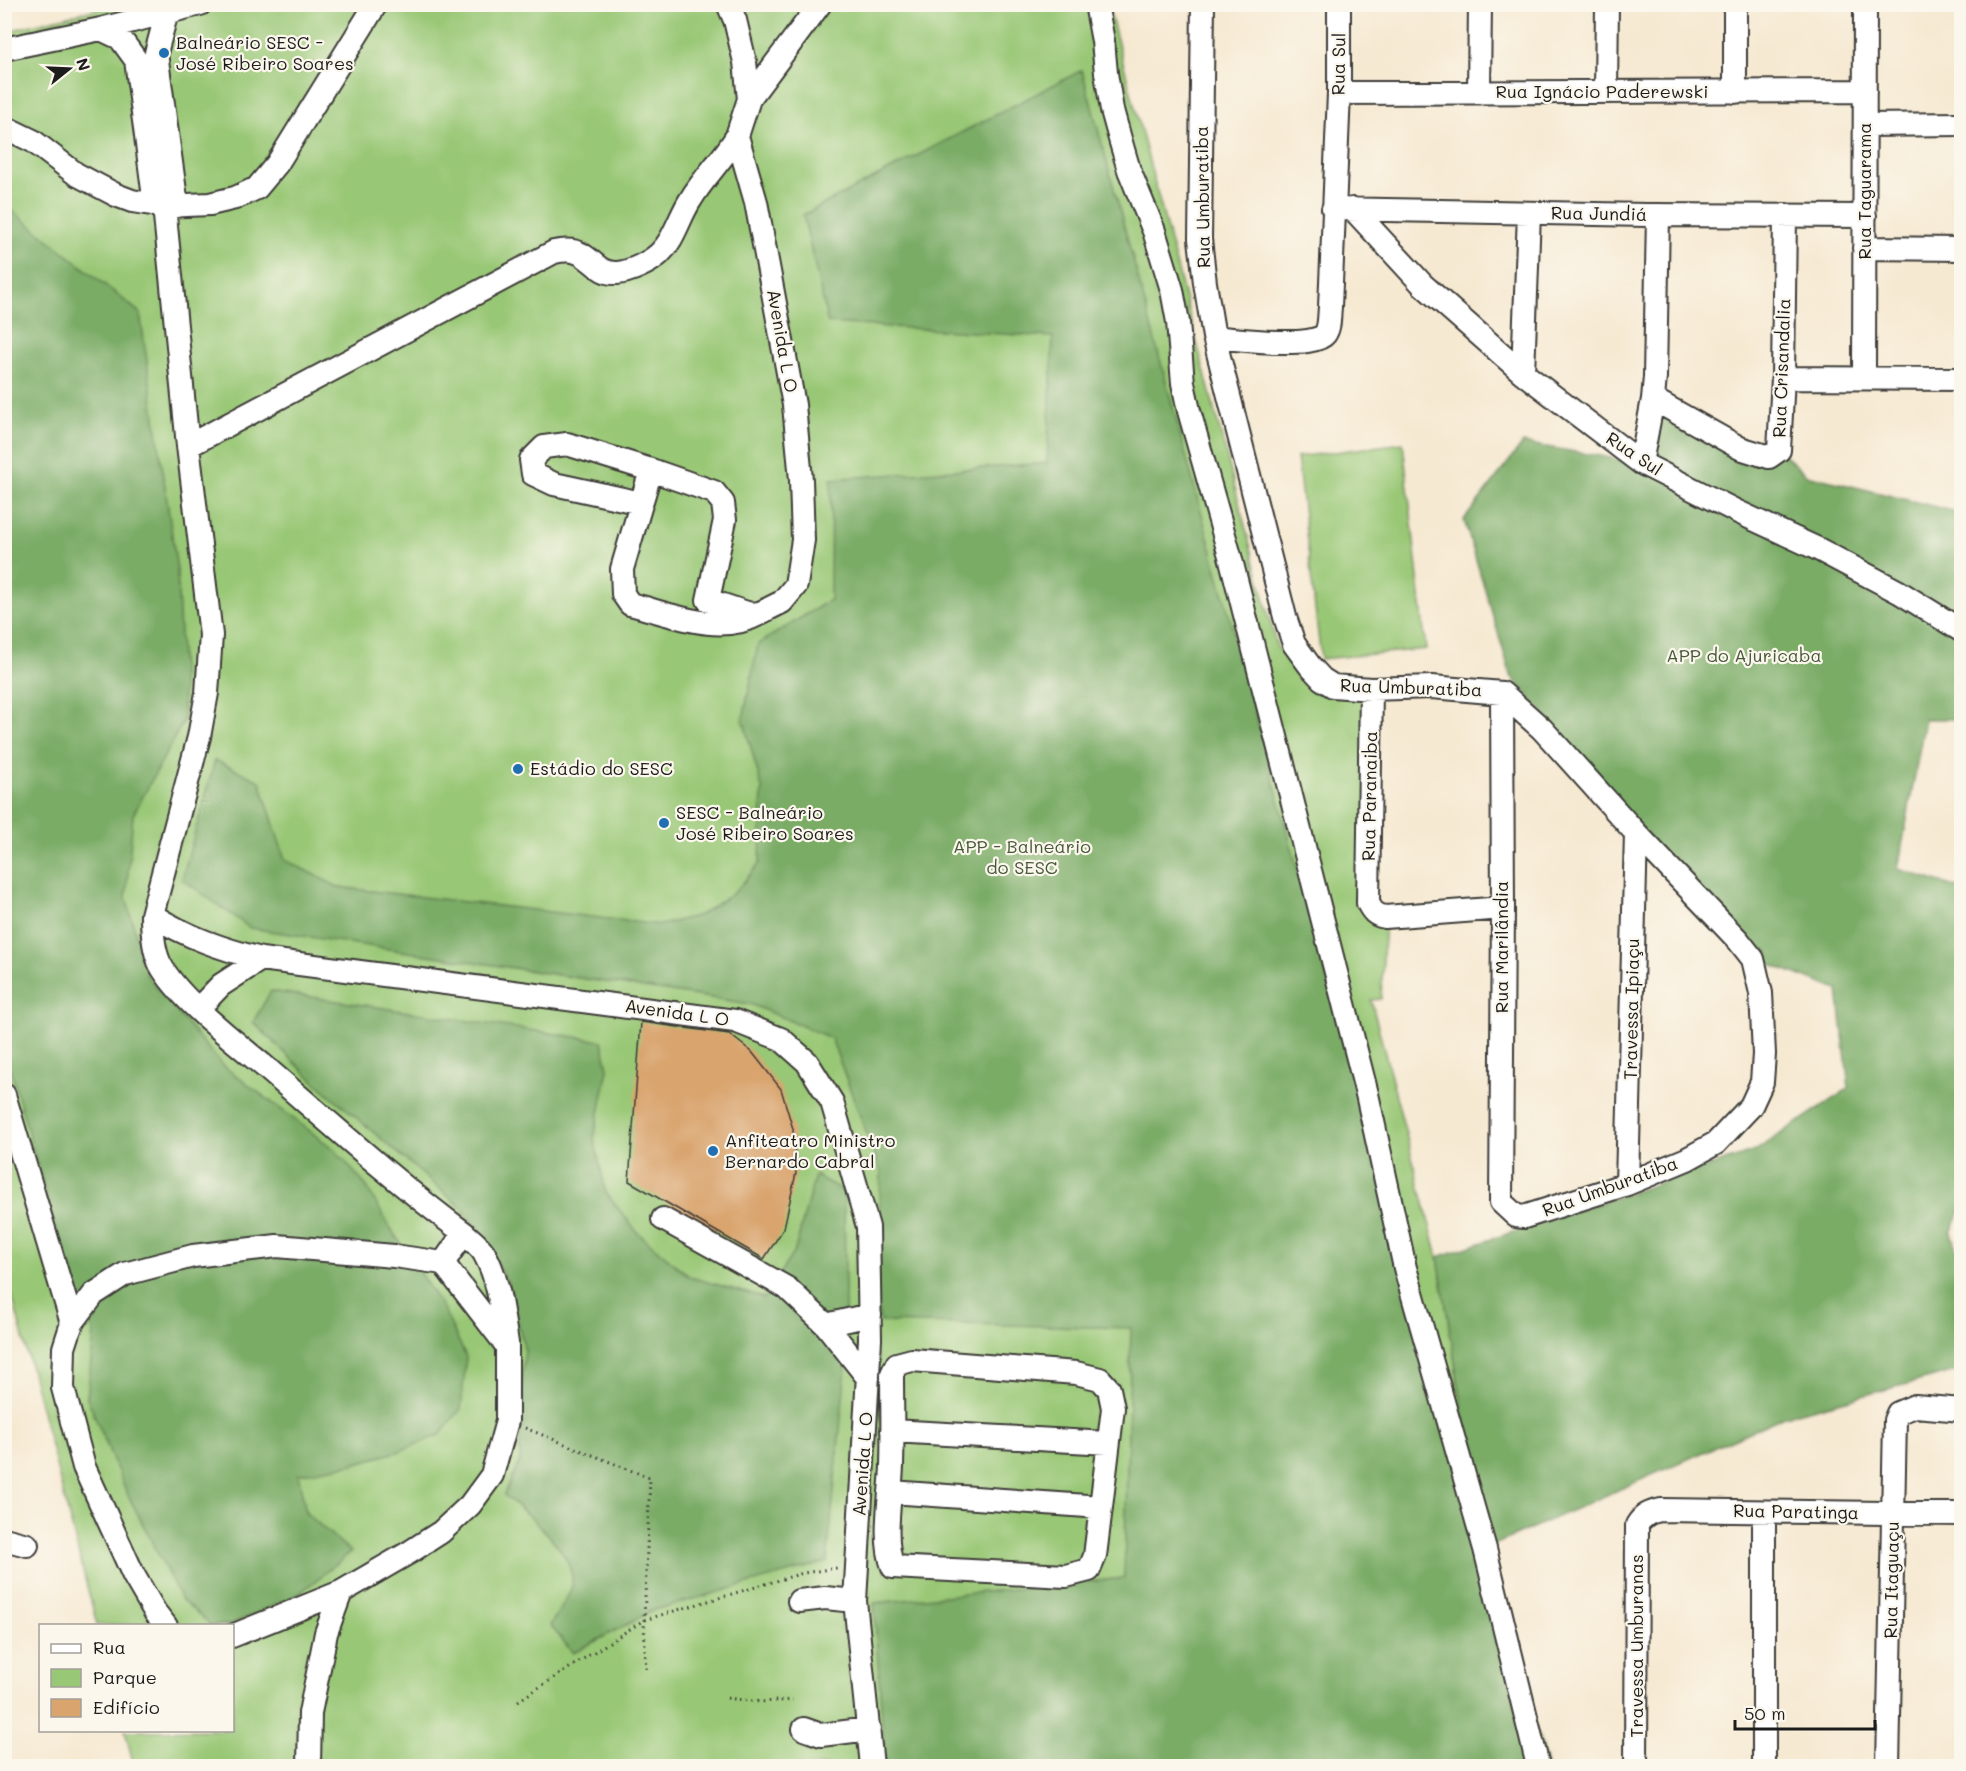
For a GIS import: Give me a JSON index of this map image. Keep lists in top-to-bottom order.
{
  "streets": {
    "street": [
      "Rua Sul",
      "Rua Ignácio Paderewski",
      "Rua Taguarama",
      "Rua Umburatiba",
      "Rua Jundiá",
      "Avenida L O",
      "Rua Crisandalia",
      "Rua Paranaiba",
      "Rua Marilândia",
      "Travessa Ipiaçu",
      "Rua Paratinga",
      "Rua Itaguaçu",
      "Travessa Umburanas"
    ]
  },
  "crossings": [
    ["Rua Sul", "Rua Ignácio Paderewski"],
    ["Rua Sul", "Rua Umburatiba"],
    ["Rua Sul", "Rua Jundiá"],
    ["Rua Ignácio Paderewski", "Rua Taguarama"],
    ["Rua Taguarama", "Rua Jundiá"],
    ["Rua Umburatiba", "Rua Paranaiba"],
    ["Rua Umburatiba", "Rua Marilândia"],
    ["Rua Umburatiba", "Travessa Ipiaçu"],
    ["Rua Jundiá", "Rua Crisandalia"],
    ["Rua Paranaiba", "Rua Marilândia"],
    ["Rua Paratinga", "Rua Itaguaçu"],
    ["Rua Paratinga", "Travessa Umburanas"]
  ],
  "parks": ["APP do Ajuricaba", "APP - Balneário do SESC"],
  "places": [
    "Balneário SESC - José Ribeiro Soares",
    "Estádio do SESC",
    "SESC - Balneário José Ribeiro Soares",
    "Anfiteatro Ministro Bernardo Cabral"
  ],
  "legend": ["Rua", "Parque", "Edifício"],
  "scale_bar": "50 m",
  "north": "right"
}
